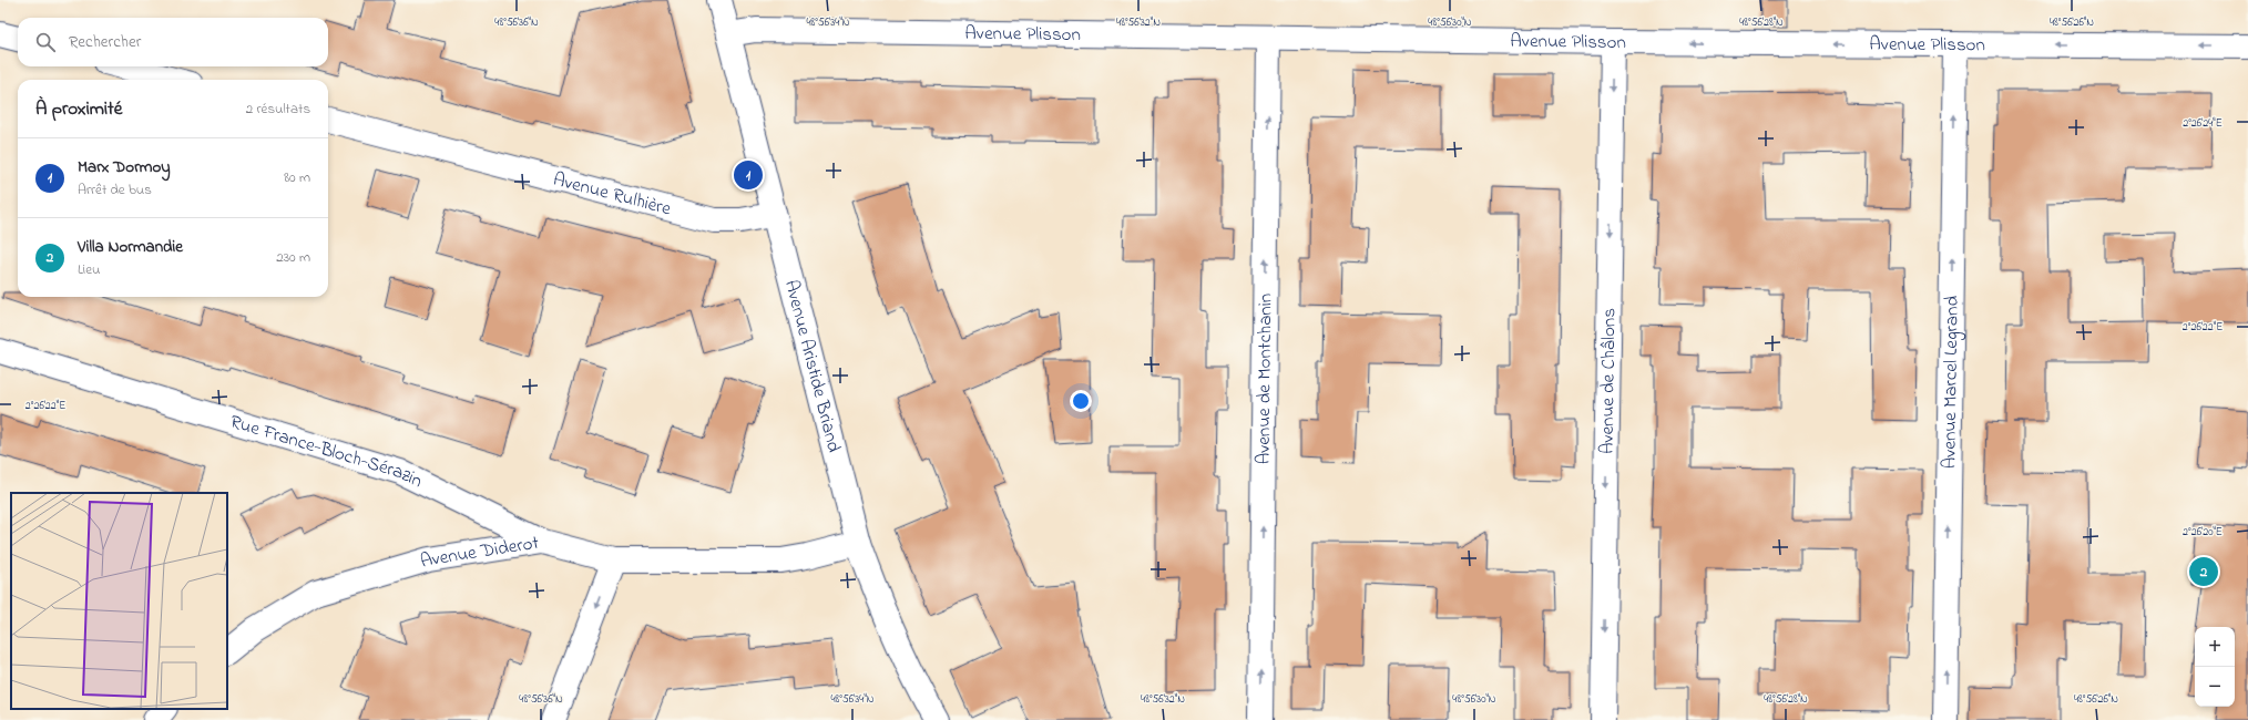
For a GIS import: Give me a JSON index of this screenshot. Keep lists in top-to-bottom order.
{
  "streets": {
    "street": [
      "Avenue Plisson",
      "Avenue Rulhière",
      "Avenue Aristide Briand",
      "Avenue de Montchanin",
      "Avenue de Châlons",
      "Avenue Marcel Legrand",
      "Rue France-Bloch-Sérazin",
      "Avenue Diderot"
    ]
  },
  "crossings": [
    ["Avenue Plisson", "Avenue Aristide Briand"],
    ["Avenue Plisson", "Avenue de Montchanin"],
    ["Avenue Plisson", "Avenue de Châlons"],
    ["Avenue Plisson", "Avenue Marcel Legrand"],
    ["Avenue Rulhière", "Avenue Aristide Briand"],
    ["Avenue Aristide Briand", "Avenue Diderot"],
    ["Rue France-Bloch-Sérazin", "Avenue Diderot"]
  ],
  "one_way": [
    "Avenue Plisson",
    "Avenue de Montchanin",
    "Avenue de Châlons",
    "Avenue Marcel Legrand"
  ],
  "page": {
    "search": "Rechercher",
    "heading": ["À proximité", "2 résultats"],
    "list": [
      {
        "mark": "1",
        "name": "Marx Dormoy",
        "note": "Arrêt de bus",
        "value": "80 m"
      },
      {
        "mark": "2",
        "name": "Villa Normandie",
        "note": "Lieu",
        "value": "230 m"
      }
    ],
    "pins": ["1", "2"],
    "map_buttons": ["+", "−"]
  },
  "coordinates": [
    "48°56'36\"N",
    "48°56'34\"N",
    "48°56'32\"N",
    "48°56'30\"N",
    "48°56'28\"N",
    "48°56'26\"N",
    "2°26'24\"E",
    "2°26'22\"E",
    "2°26'20\"E"
  ]
}
